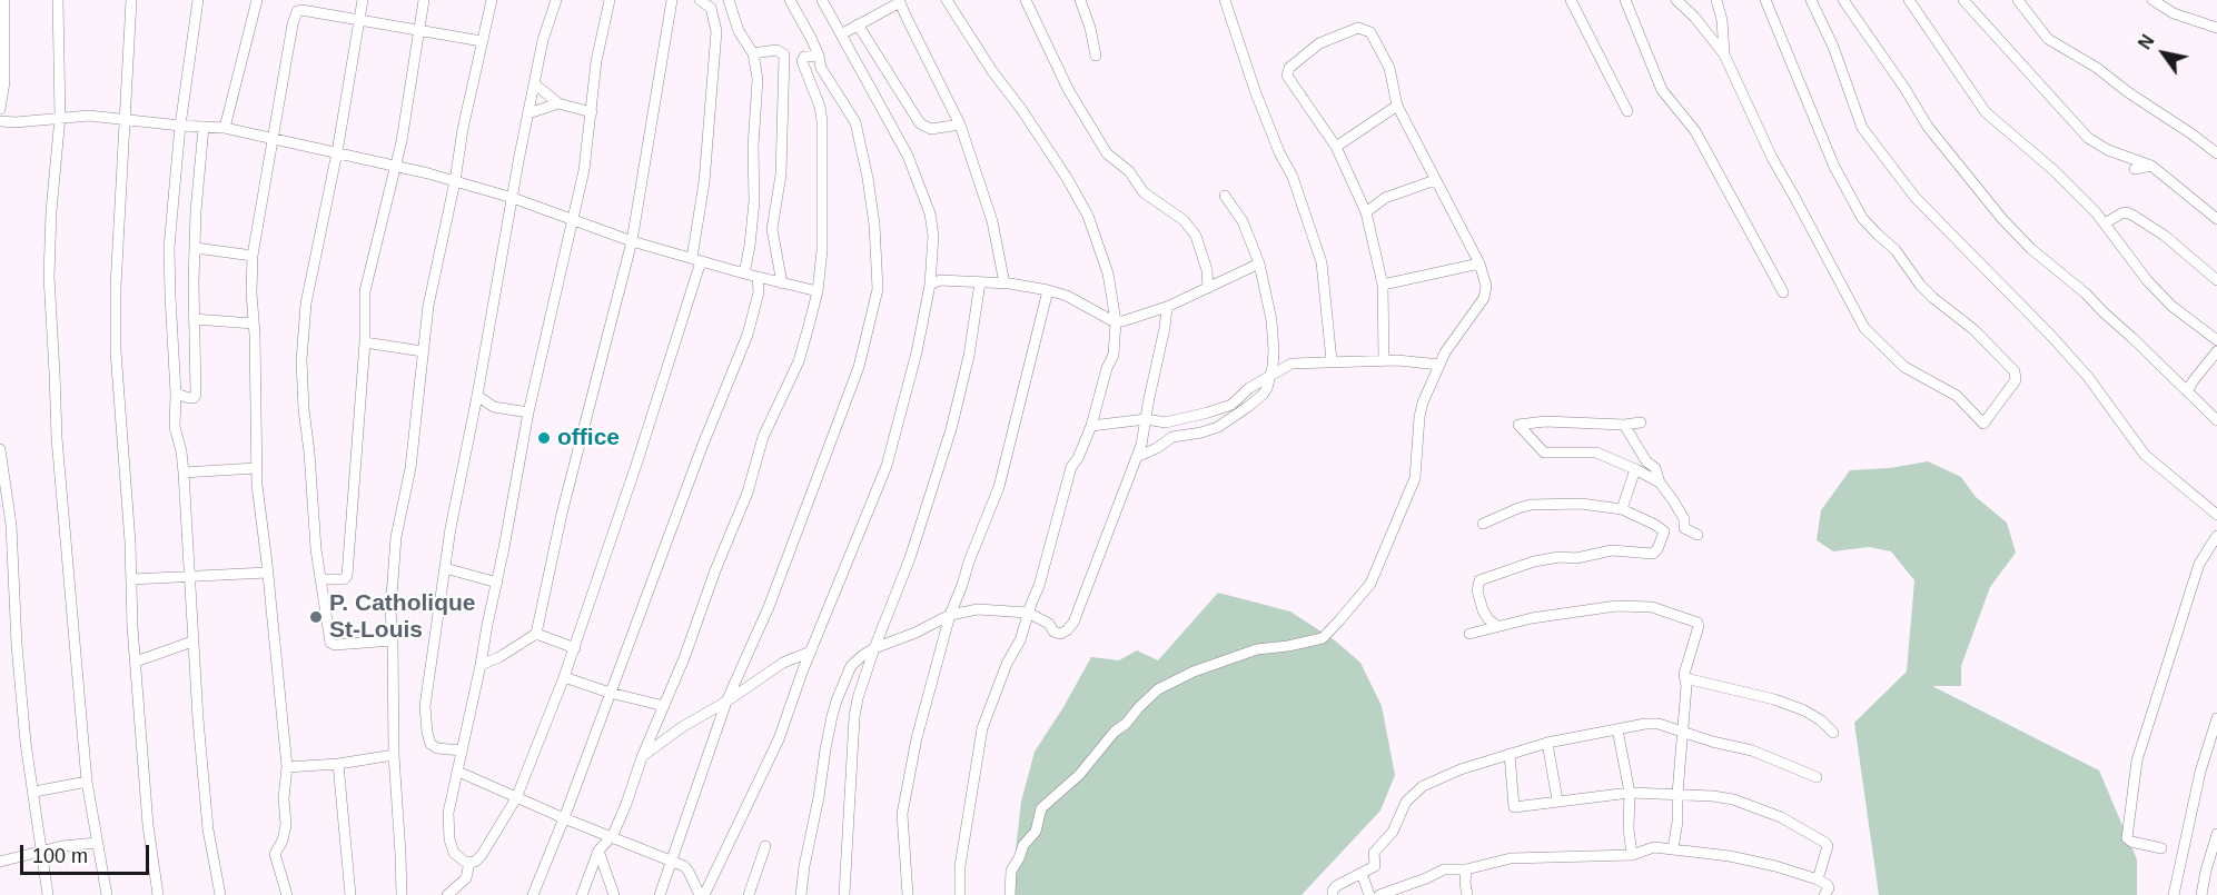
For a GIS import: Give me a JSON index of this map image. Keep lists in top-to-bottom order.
{
  "places": ["office", "P. Catholique St-Louis"],
  "scale_bar": "100 m",
  "north": "top left"
}
